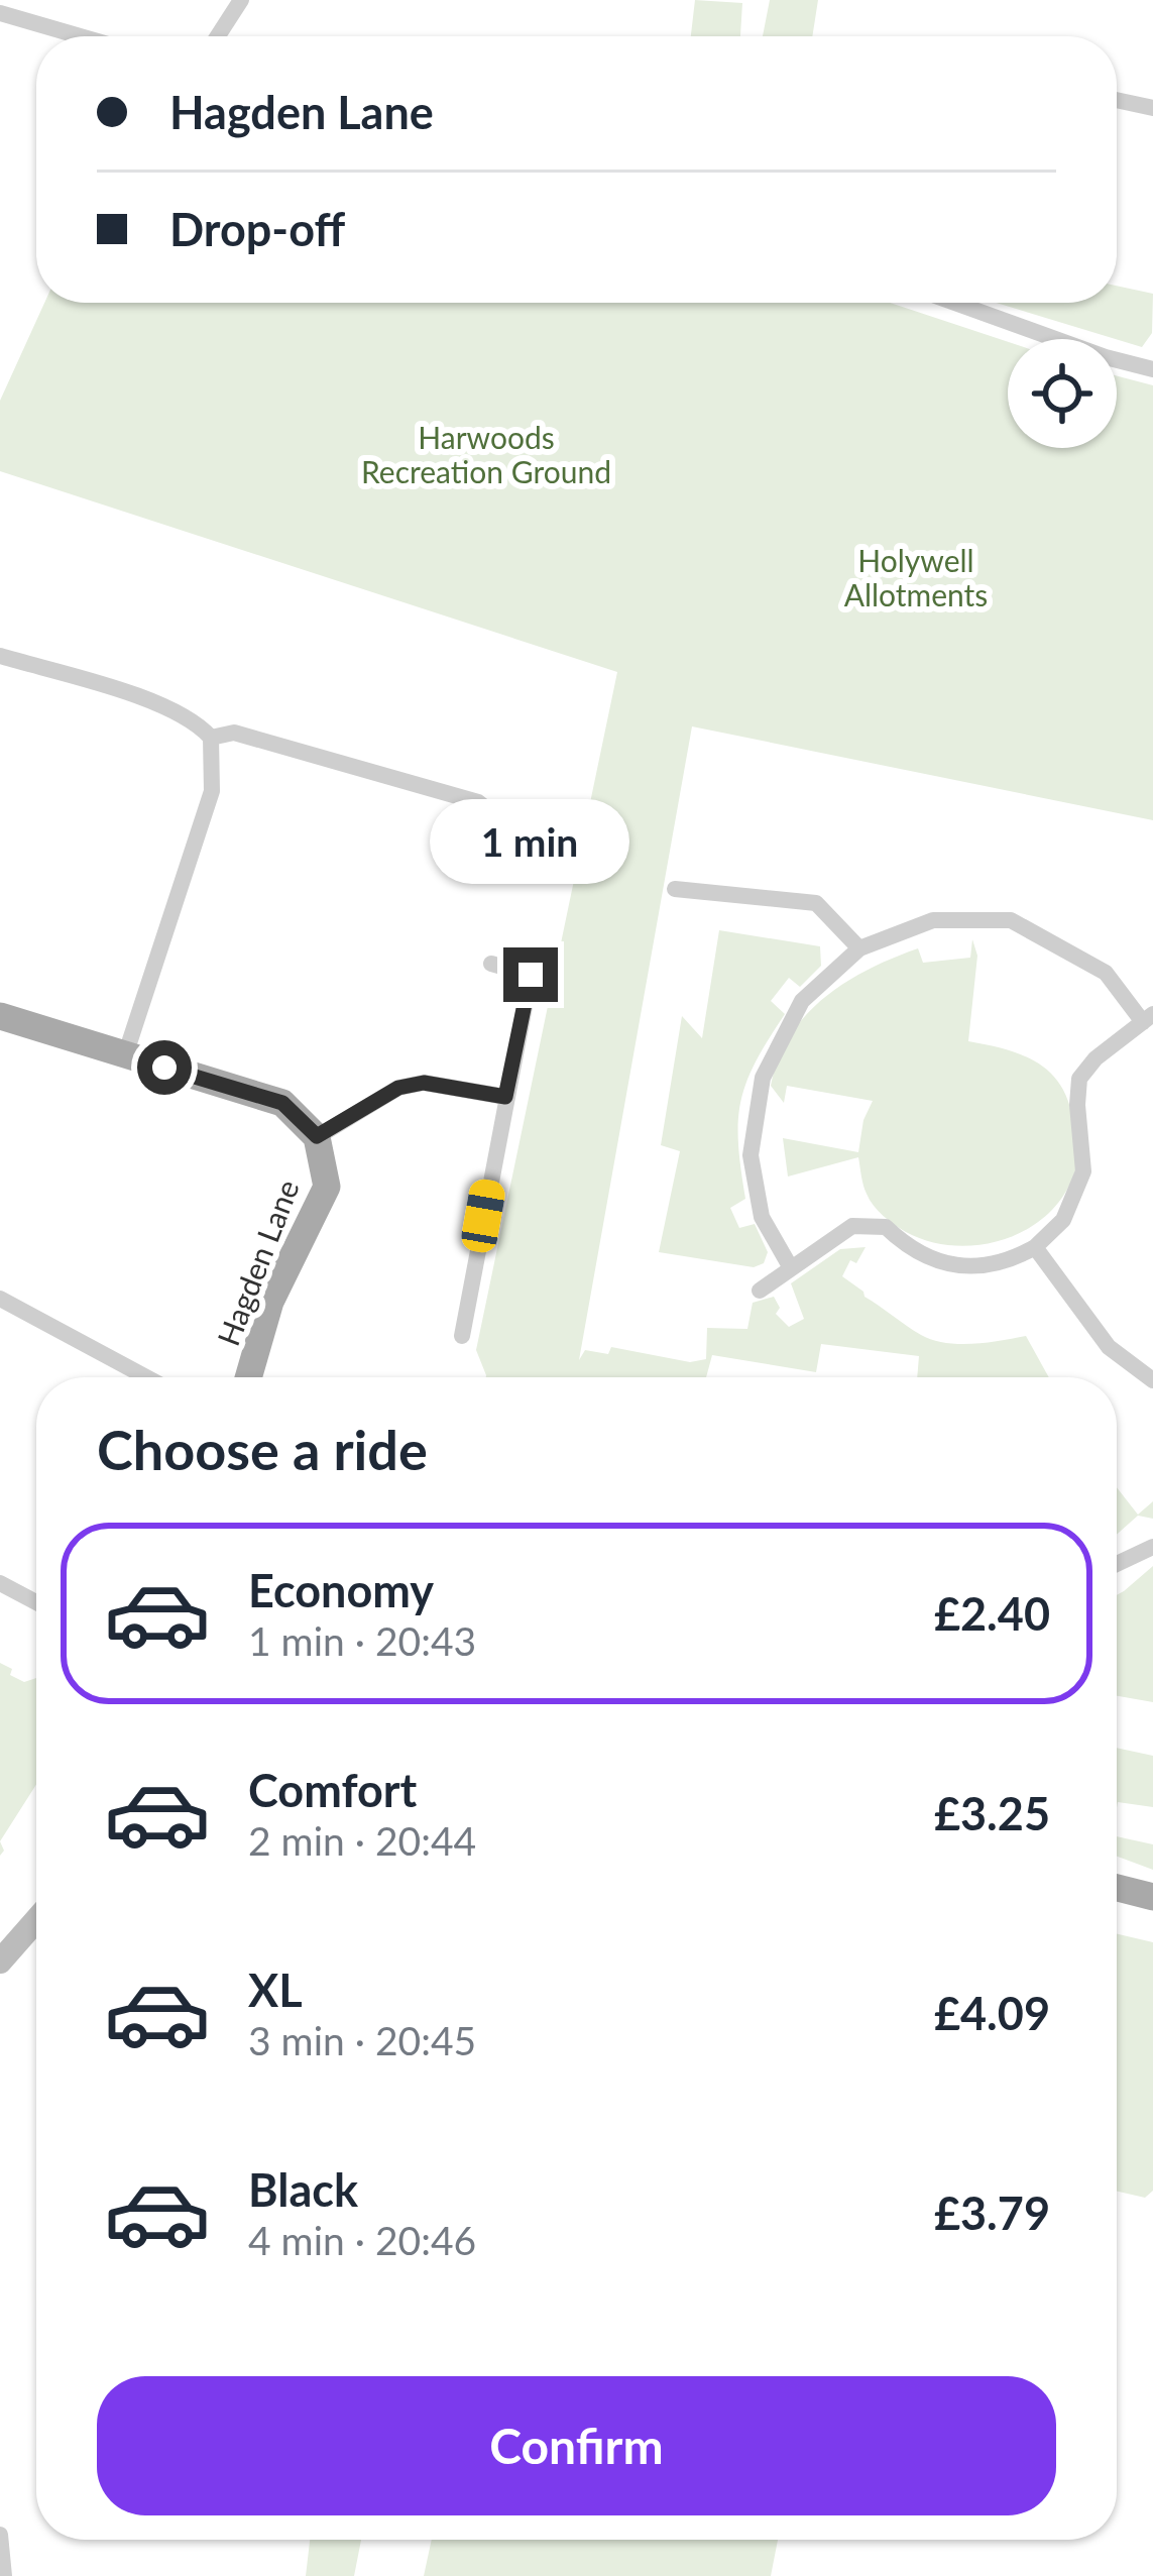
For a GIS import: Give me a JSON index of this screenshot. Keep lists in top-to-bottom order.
{
  "streets": {
    "main road": ["Hagden Lane"]
  },
  "parks": ["Harwoods Recreation Ground", "Holywell Allotments"],
  "page": {
    "banner": ["Hagden Lane", "Drop-off"],
    "bubble": "1 min",
    "heading": "Choose a ride",
    "list": [
      {
        "name": "Economy",
        "note": "1 min · 20:43",
        "value": "£2.40"
      },
      {
        "name": "Comfort",
        "note": "2 min · 20:44",
        "value": "£3.25"
      },
      {
        "name": "XL",
        "note": "3 min · 20:45",
        "value": "£4.09"
      },
      {
        "name": "Black",
        "note": "4 min · 20:46",
        "value": "£3.79"
      }
    ],
    "buttons": "Confirm"
  }
}
